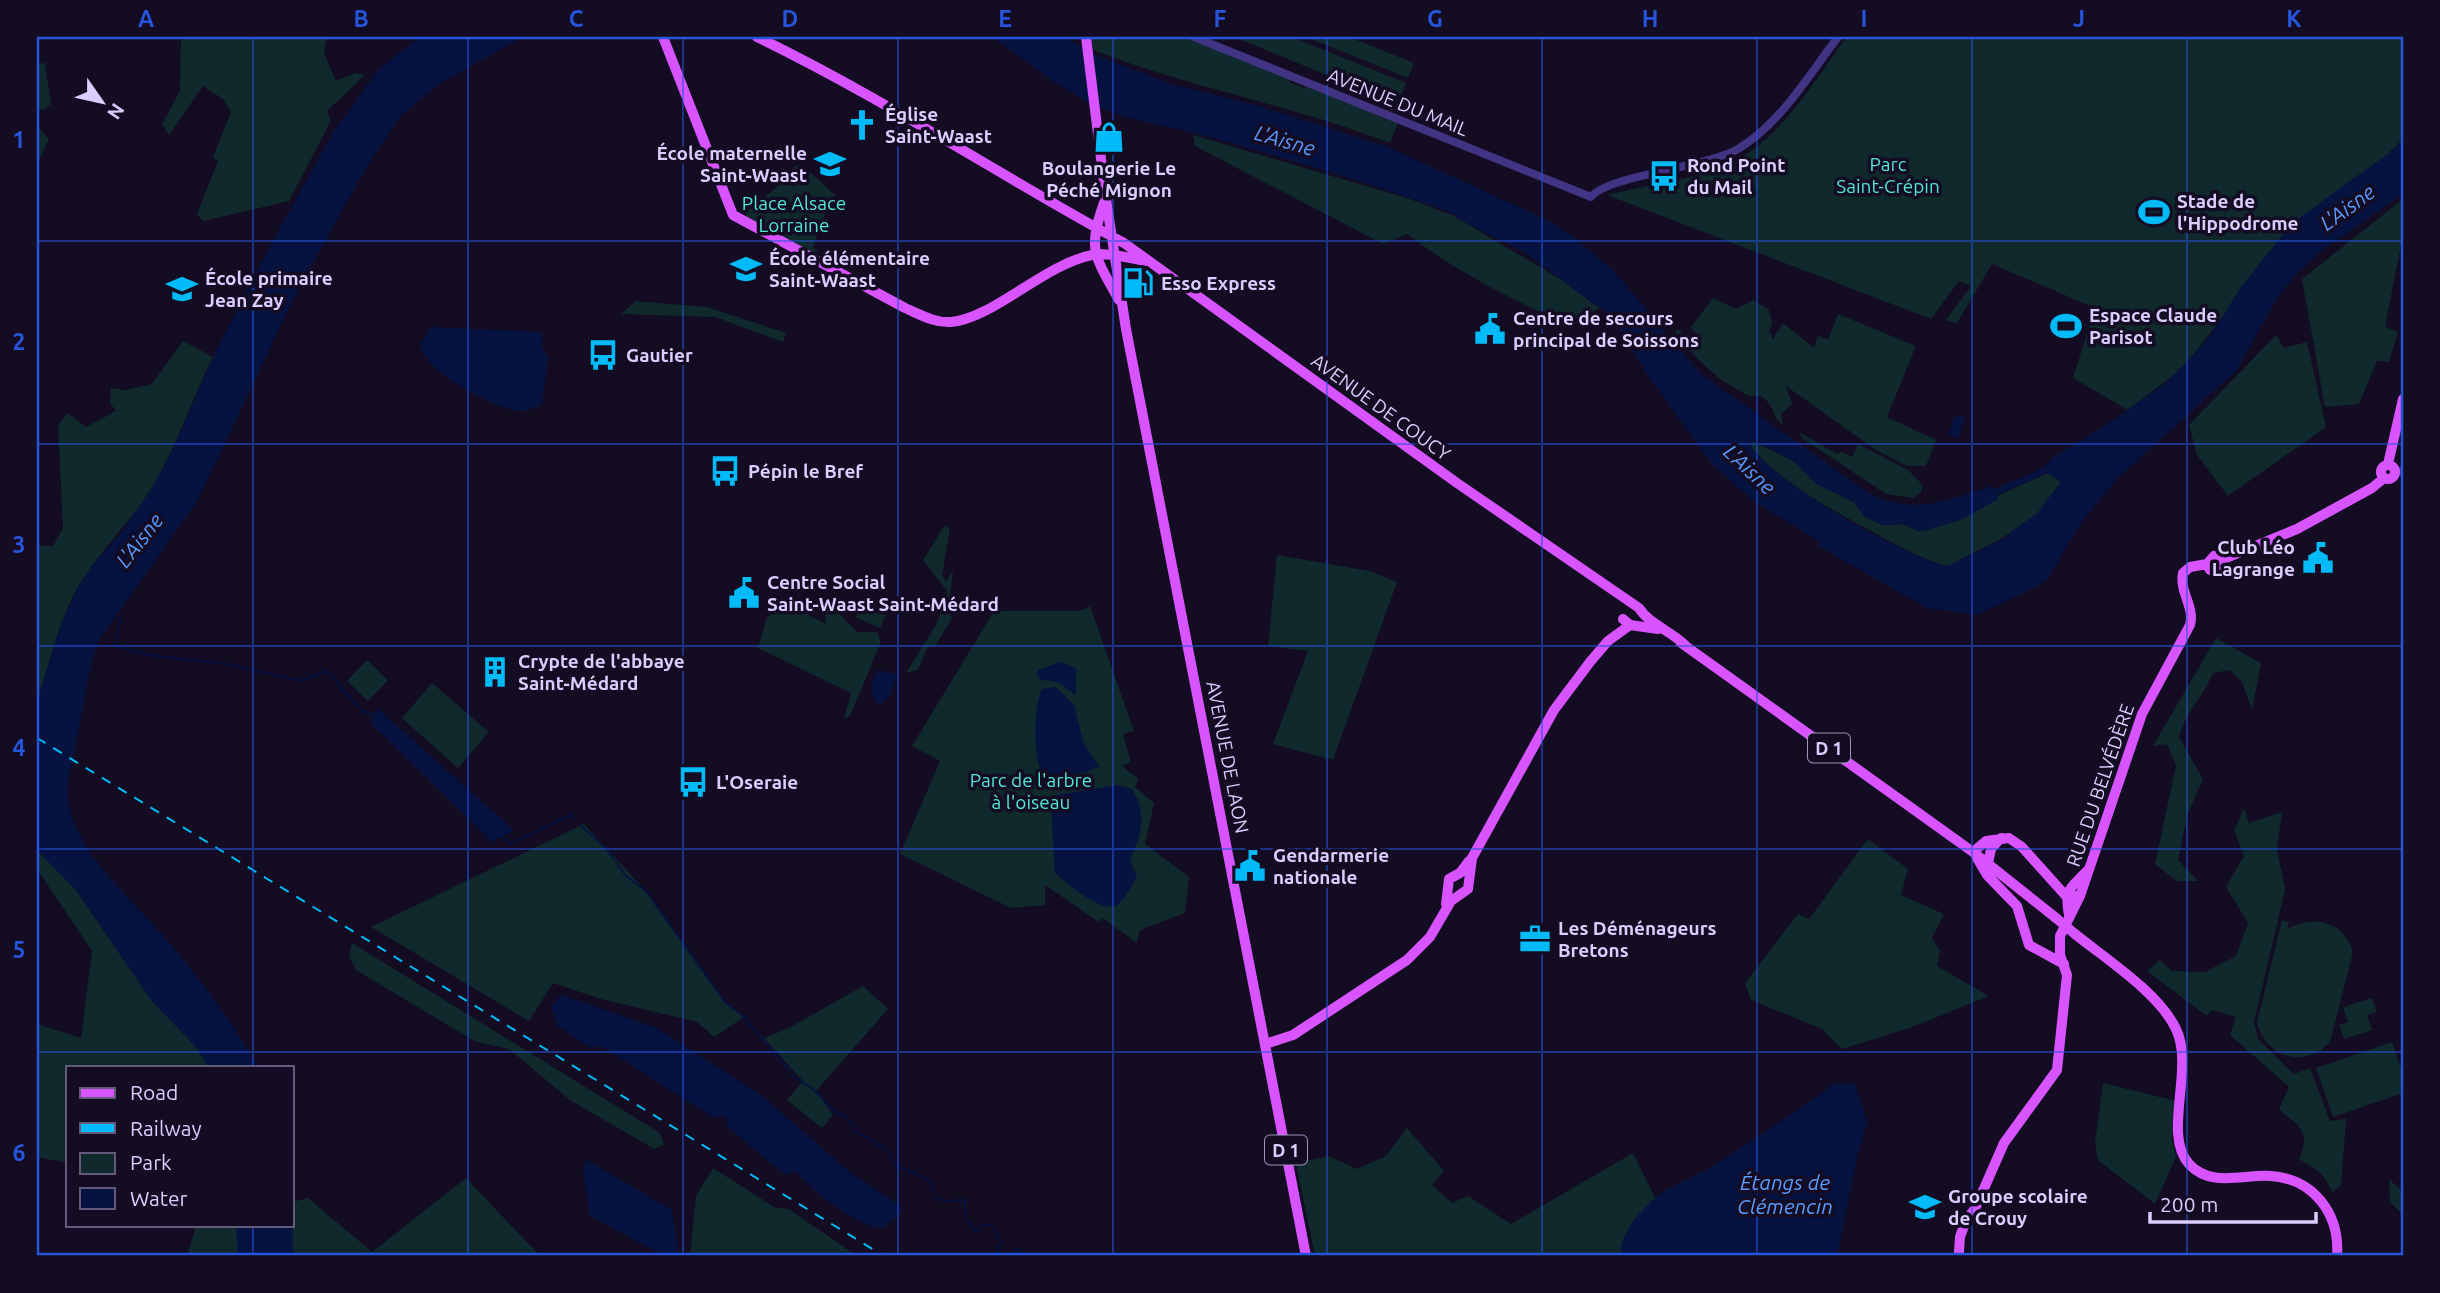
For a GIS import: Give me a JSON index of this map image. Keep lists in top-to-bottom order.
{
  "streets": {
    "main road": [
      "AVENUE DE COUCY",
      "D 1",
      "AVENUE DE LAON",
      "RUE DU BELVÉDÈRE"
    ],
    "street": ["AVENUE DU MAIL"]
  },
  "crossings": [
    ["AVENUE DE COUCY", "D 1"],
    ["D 1", "RUE DU BELVÉDÈRE"]
  ],
  "water": ["L'Aisne", "Étangs de Clémencin"],
  "parks": ["Parc Saint-Crépin", "Place Alsace Lorraine", "Parc de l'arbre à l'oiseau"],
  "places": {
    "church": ["Église Saint-Waast"],
    "shop": ["Boulangerie Le Péché Mignon"],
    "school or university": [
      "École maternelle Saint-Waast",
      "École élémentaire Saint-Waast",
      "École primaire Jean Zay",
      "Groupe scolaire de Crouy"
    ],
    "bus stop": [
      "Rond Point du Mail",
      "Gautier",
      "Pépin le Bref",
      "L'Oseraie"
    ],
    "sports": ["Stade de l'Hippodrome", "Espace Claude Parisot"],
    "fuel station": ["Esso Express"],
    "public building": [
      "Centre de secours principal de Soissons",
      "Club Léo Lagrange",
      "Centre Social Saint-Waast Saint-Médard",
      "Gendarmerie nationale"
    ],
    "building": ["Crypte de l'abbaye Saint-Médard"],
    "office": ["Les Déménageurs Bretons"]
  },
  "legend": [
    "Road",
    "Railway",
    "Park",
    "Water"
  ],
  "scale_bar": "200 m",
  "north": "bottom right",
  "grid": {
    "columns": [
      "A",
      "B",
      "C",
      "D",
      "E",
      "F",
      "G",
      "H",
      "I",
      "J",
      "K"
    ],
    "rows": [
      "1",
      "2",
      "3",
      "4",
      "5",
      "6"
    ]
  }
}
